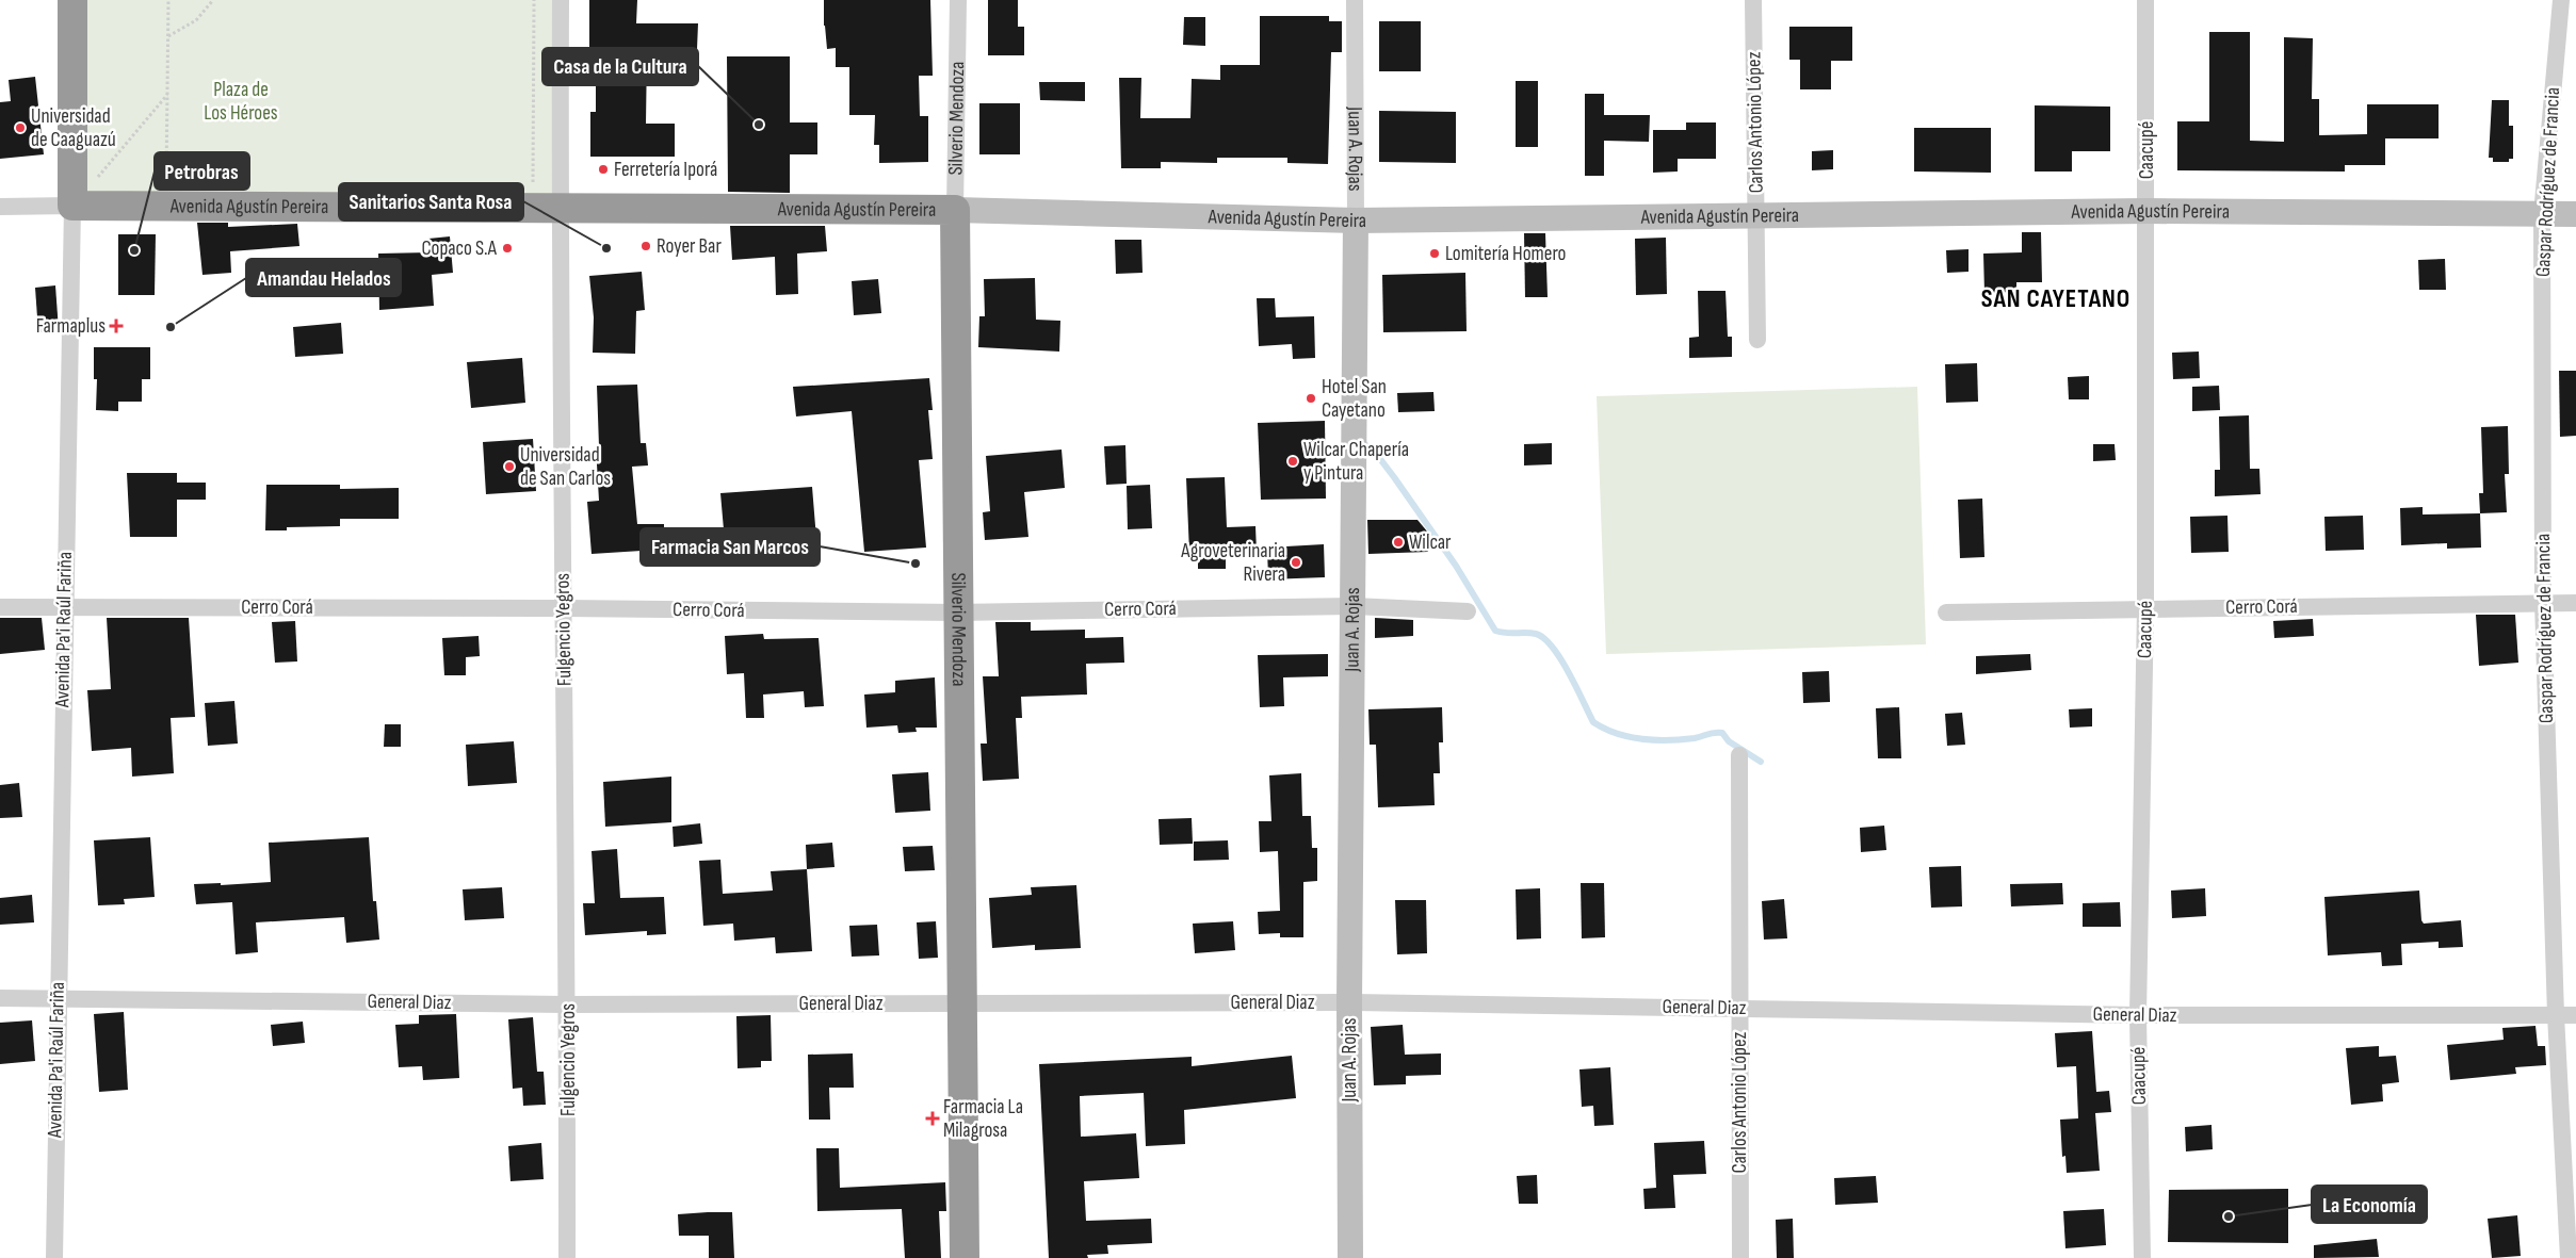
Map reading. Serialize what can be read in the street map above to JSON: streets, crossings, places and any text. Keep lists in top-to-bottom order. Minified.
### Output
{"streets":{"highway":["Silverio Mendoza","Avenida Agustín Pereira","Avenida Pa'i Raúl Fariña"],"main road":["Juan A. Rojas"],"street":["Carlos Antonio López","Caacupé","Gaspar Rodríguez de Francia","Cerro Corá","Fulgencio Yegros","General Diaz"]},"crossings":[["Silverio Mendoza","Avenida Agustín Pereira"],["Silverio Mendoza","Cerro Corá"],["Silverio Mendoza","General Diaz"],["Carlos Antonio López","Avenida Agustín Pereira"],["Carlos Antonio López","General Diaz"],["Juan A. Rojas","Avenida Agustín Pereira"],["Juan A. Rojas","Cerro Corá"],["Juan A. Rojas","General Diaz"],["Caacupé","Avenida Agustín Pereira"],["Caacupé","Cerro Corá"],["Caacupé","General Diaz"],["Gaspar Rodríguez de Francia","Avenida Agustín Pereira"],["Gaspar Rodríguez de Francia","Cerro Corá"],["Gaspar Rodríguez de Francia","General Diaz"],["Avenida Agustín Pereira","Avenida Pa'i Raúl Fariña"],["Avenida Agustín Pereira","Fulgencio Yegros"],["Cerro Corá","Avenida Pa'i Raúl Fariña"],["Cerro Corá","Fulgencio Yegros"],["Avenida Pa'i Raúl Fariña","General Diaz"],["Fulgencio Yegros","General Diaz"]],"districts":["SAN CAYETANO"],"parks":["Plaza de Los Héroes"],"places":{"other":["Casa de la Cultura","Universidad de Caaguazú","Ferretería Iporá","Royer Bar","Copaco S.A","Sanitarios Santa Rosa","Petrobras","Lomitería Homero","Amandau Helados","Hotel San Cayetano","Wilcar Chapería y Pintura","Universidad de San Carlos","Wilcar","Agroveterinaria Rivera","Farmacia San Marcos","La Economía"],"health":["Farmaplus","Farmacia La Milagrosa"]}}
